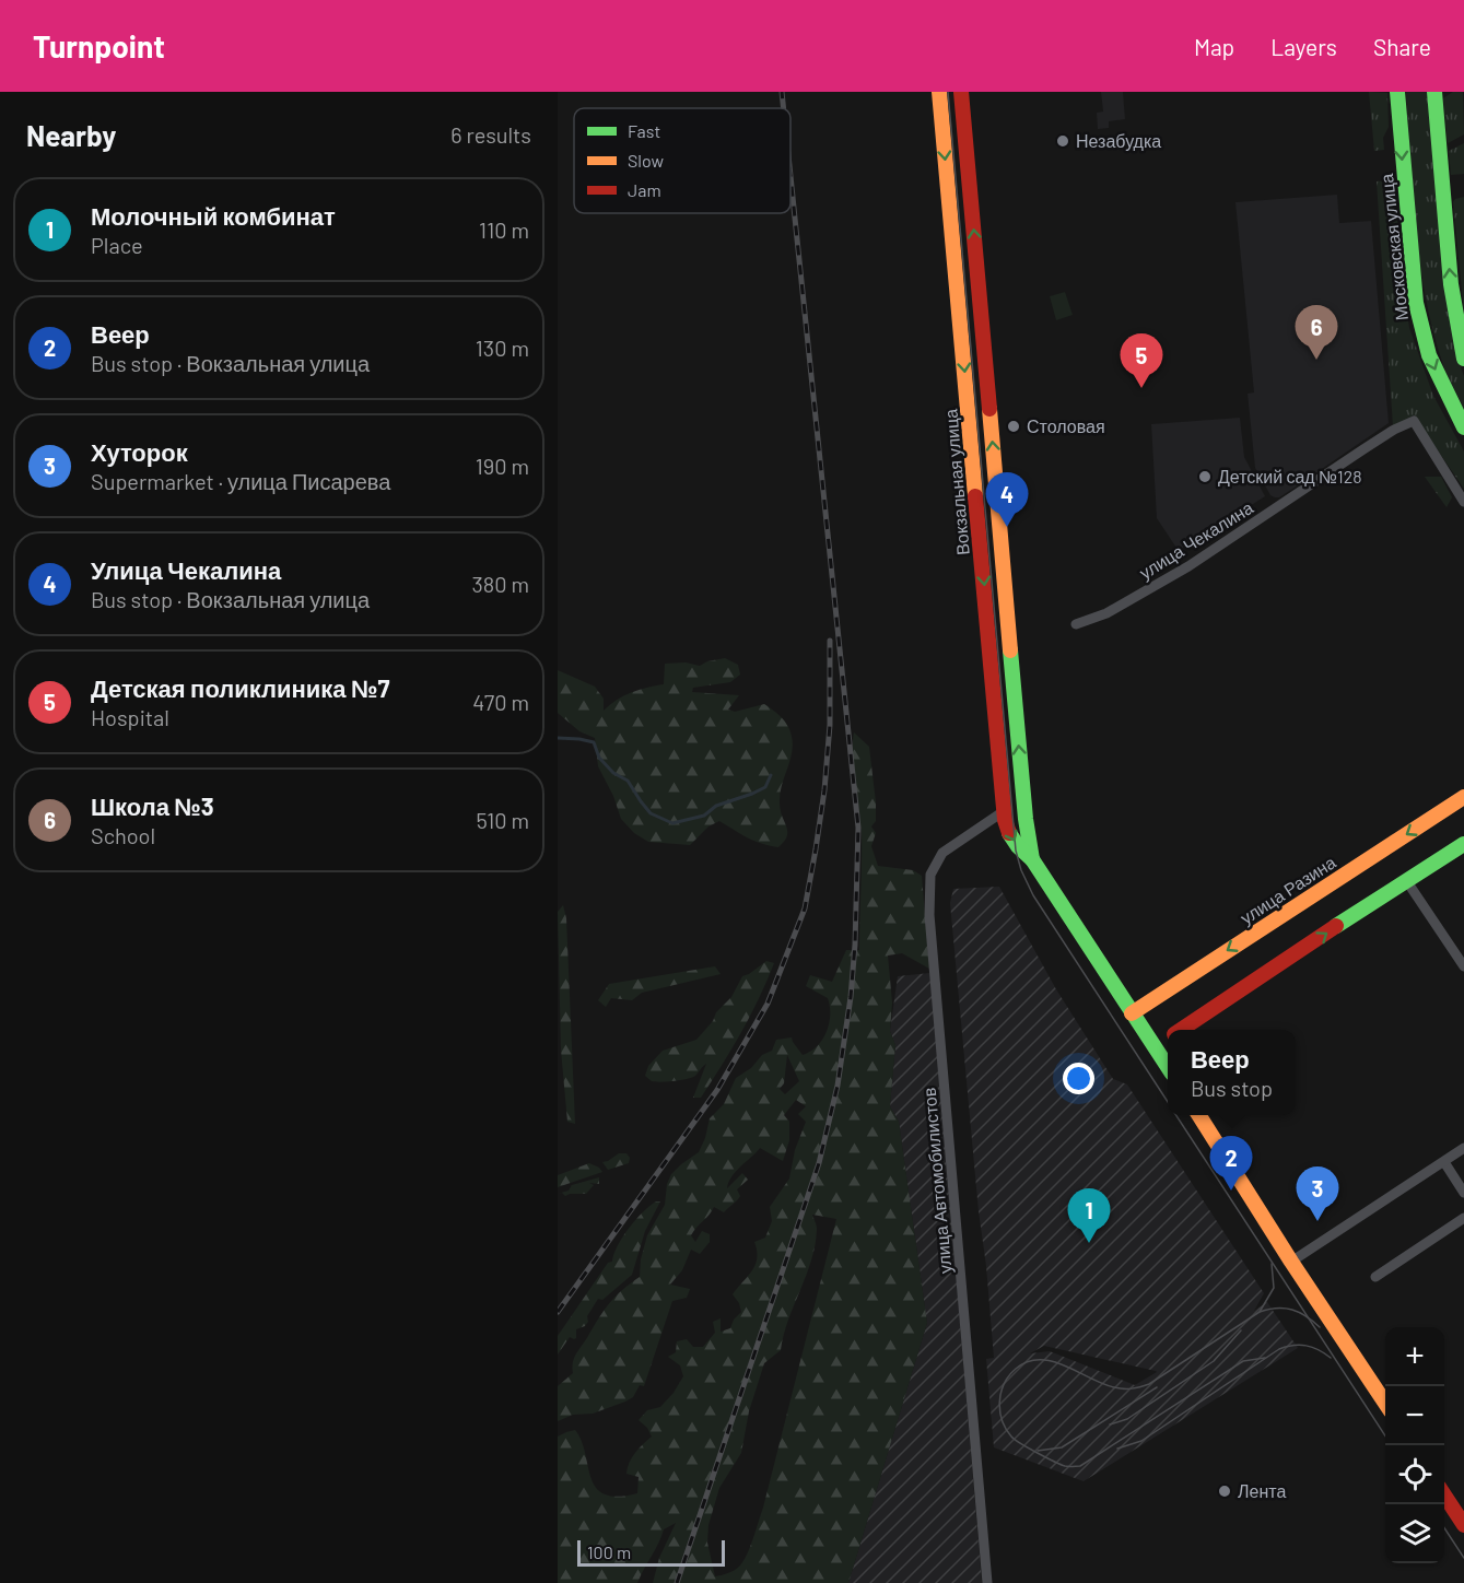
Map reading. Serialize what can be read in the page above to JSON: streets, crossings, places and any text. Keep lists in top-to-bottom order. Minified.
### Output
{"streets":{"main road":["Московская улица","Вокзальная улица","улица Разина"],"street":["улица Чекалина","улица Автомобилистов"]},"crossings":[["Вокзальная улица","улица Разина"],["Вокзальная улица","улица Автомобилистов"]],"places":["Незабудка","Столовая","Детский сад №128","Лента"],"legend":["Fast","Slow","Jam"],"scale_bar":"100 m","page":{"header":"Turnpoint","nav":["Map","Layers","Share"],"heading":["Nearby","6 results"],"list":[{"mark":"1","name":"Молочный комбинат","note":"Place","value":"110 m"},{"mark":"2","name":"Веер","note":"Bus stop · Вокзальная улица","value":"130 m"},{"mark":"3","name":"Хуторок","note":"Supermarket · улица Писарева","value":"190 m"},{"mark":"4","name":"Улица Чекалина","note":"Bus stop · Вокзальная улица","value":"380 m"},{"mark":"5","name":"Детская поликлиника №7","note":"Hospital","value":"470 m"},{"mark":"6","name":"Школа №3","note":"School","value":"510 m"}],"pins":["6","5","4","2","3","1"],"popup":["Веер","Bus stop"],"map_buttons":["+","−"],"scale":"100 m"}}
